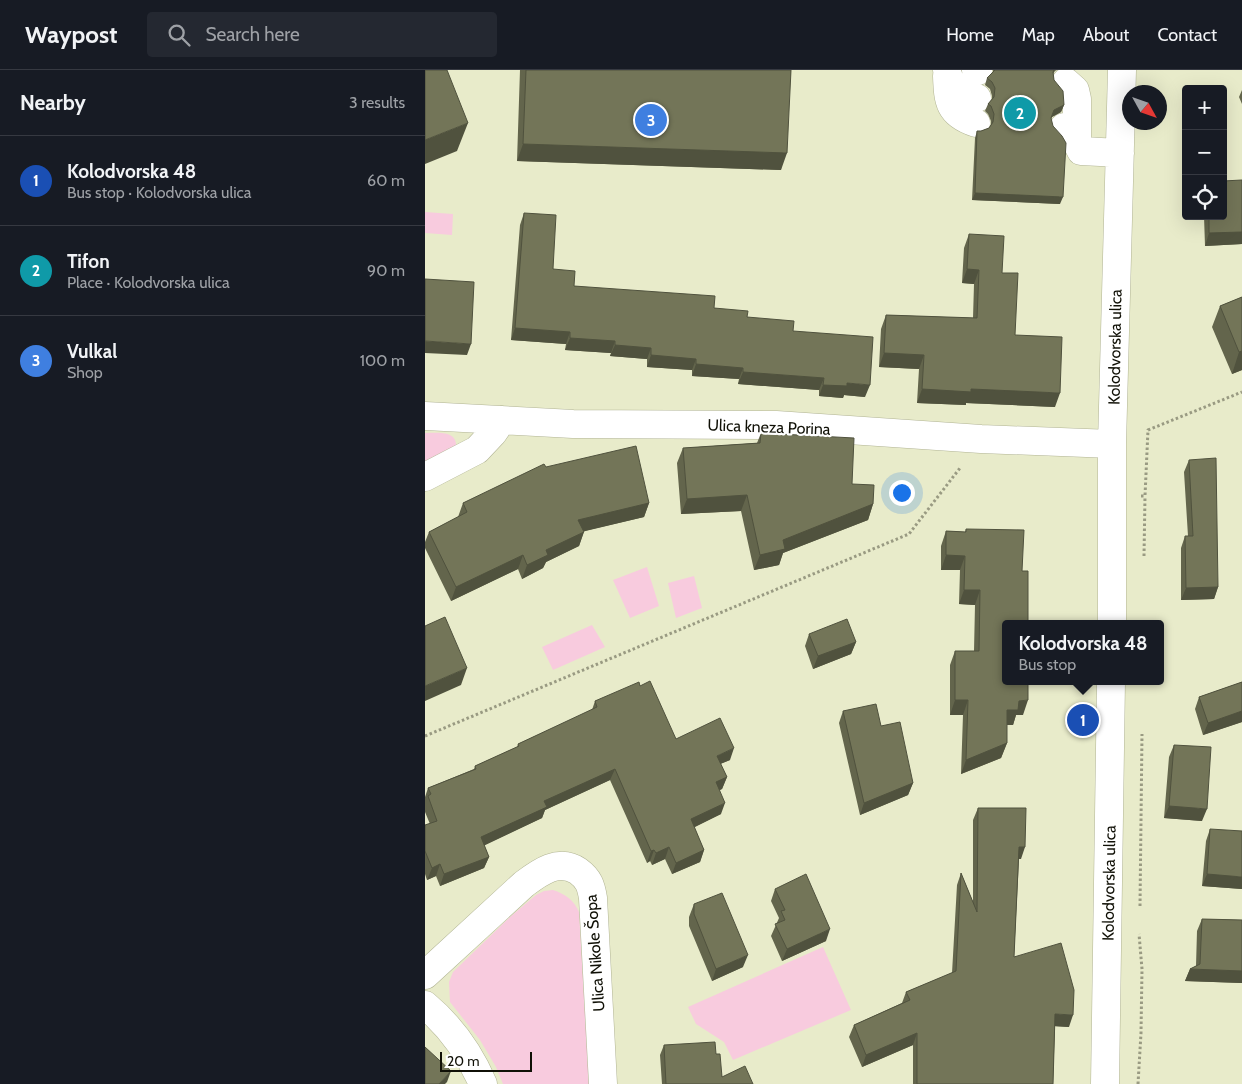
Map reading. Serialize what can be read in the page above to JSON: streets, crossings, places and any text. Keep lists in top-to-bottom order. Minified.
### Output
{"streets":{"street":["Kolodvorska ulica","Ulica kneza Porina","Ulica Nikole Šopa"]},"crossings":[["Kolodvorska ulica","Ulica kneza Porina"]],"scale_bar":"20 m","north":"bottom right","page":{"header":"Waypost","search":"Search here","nav":["Home","Map","About","Contact"],"heading":["Nearby","3 results"],"map_buttons":["+","−"],"pins":["2","3","1"],"list":[{"mark":"1","name":"Kolodvorska 48","note":"Bus stop · Kolodvorska ulica","value":"60 m"},{"mark":"2","name":"Tifon","note":"Place · Kolodvorska ulica","value":"90 m"},{"mark":"3","name":"Vulkal","note":"Shop","value":"100 m"}],"popup":["Kolodvorska 48","Bus stop"],"scale":"20 m"}}
